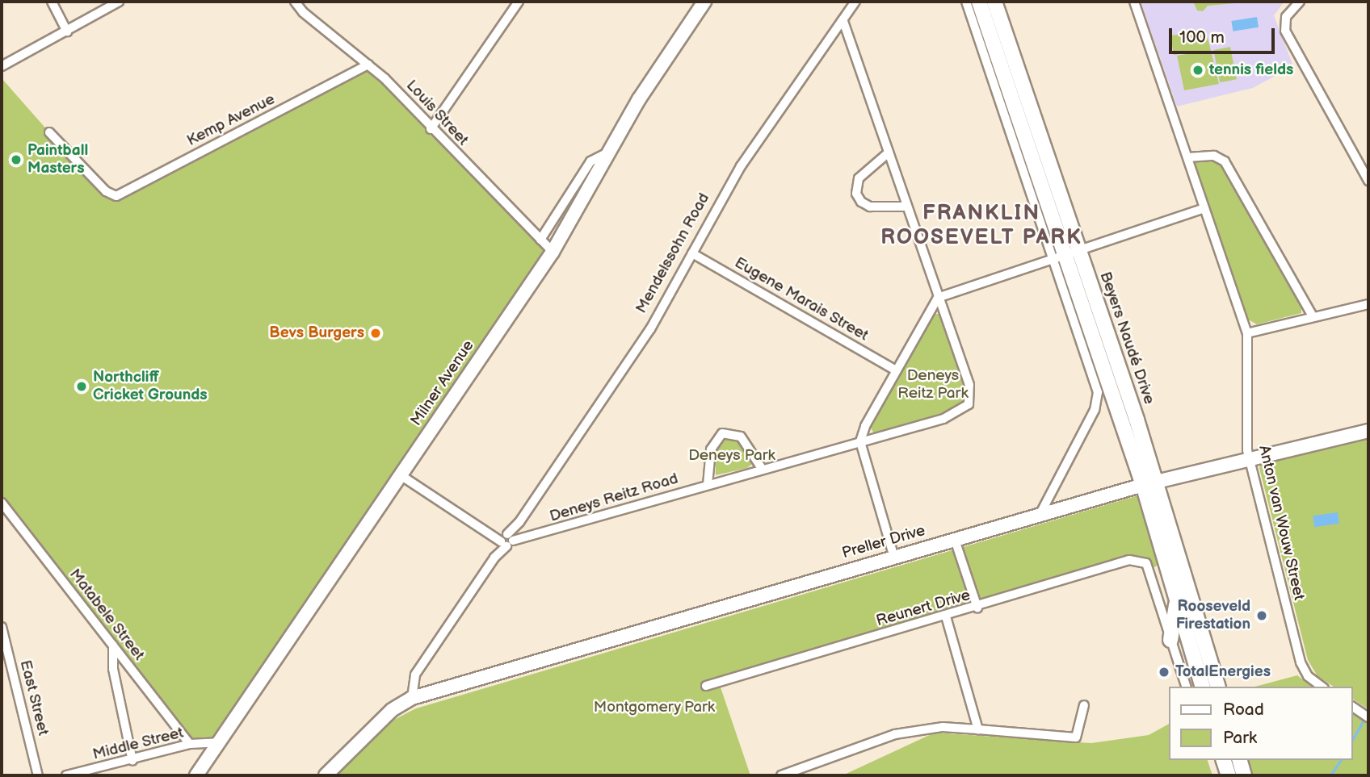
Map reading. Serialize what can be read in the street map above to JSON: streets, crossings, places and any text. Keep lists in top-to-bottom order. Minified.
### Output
{"streets":{"main road":["Beyers Naudé Drive","Milner Avenue","Preller Drive"],"street":["Louis Street","Kemp Avenue","Mendelssohn Road","Eugene Marais Street","Deneys Reitz Road","Anton van Wouw Street","Reunert Drive","Matabele Street","East Street","Middle Street"]},"crossings":[["Louis Street","Kemp Avenue"],["Louis Street","Milner Avenue"],["Mendelssohn Road","Eugene Marais Street"],["Mendelssohn Road","Deneys Reitz Road"],["Mendelssohn Road","Preller Drive"],["Beyers Naudé Drive","Preller Drive"],["Milner Avenue","Middle Street"],["Anton van Wouw Street","Preller Drive"],["Matabele Street","Middle Street"]],"districts":["FRANKLIN ROOSEVELT PARK"],"parks":["Deneys Reitz Park","Deneys Park","Montgomery Park"],"places":["tennis fields","Paintball Masters","Bevs Burgers","Northcliff Cricket Grounds","Rooseveld Firestation","TotalEnergies"],"legend":["Road","Park"],"scale_bar":"100 m"}
